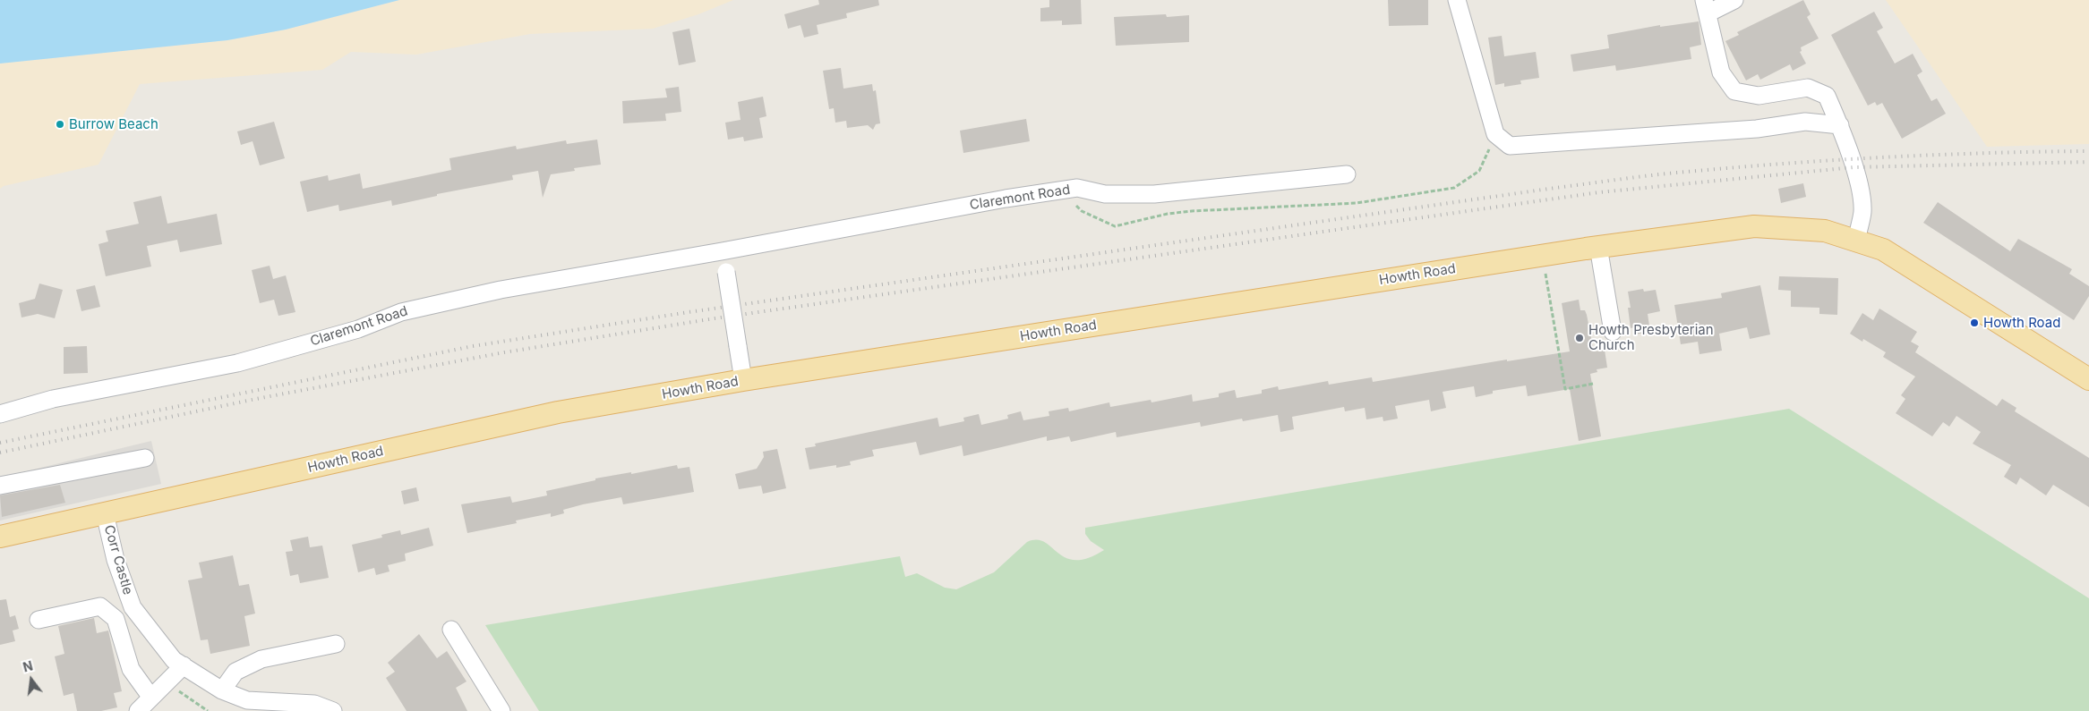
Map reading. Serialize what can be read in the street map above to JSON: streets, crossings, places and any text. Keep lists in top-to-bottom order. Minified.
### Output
{"streets":{"main road":["Howth Road"],"street":["Claremont Road","Corr Castle"]},"crossings":[["Howth Road","Corr Castle"]],"places":["Burrow Beach","Howth Road","Howth Presbyterian Church"],"north":"top"}
